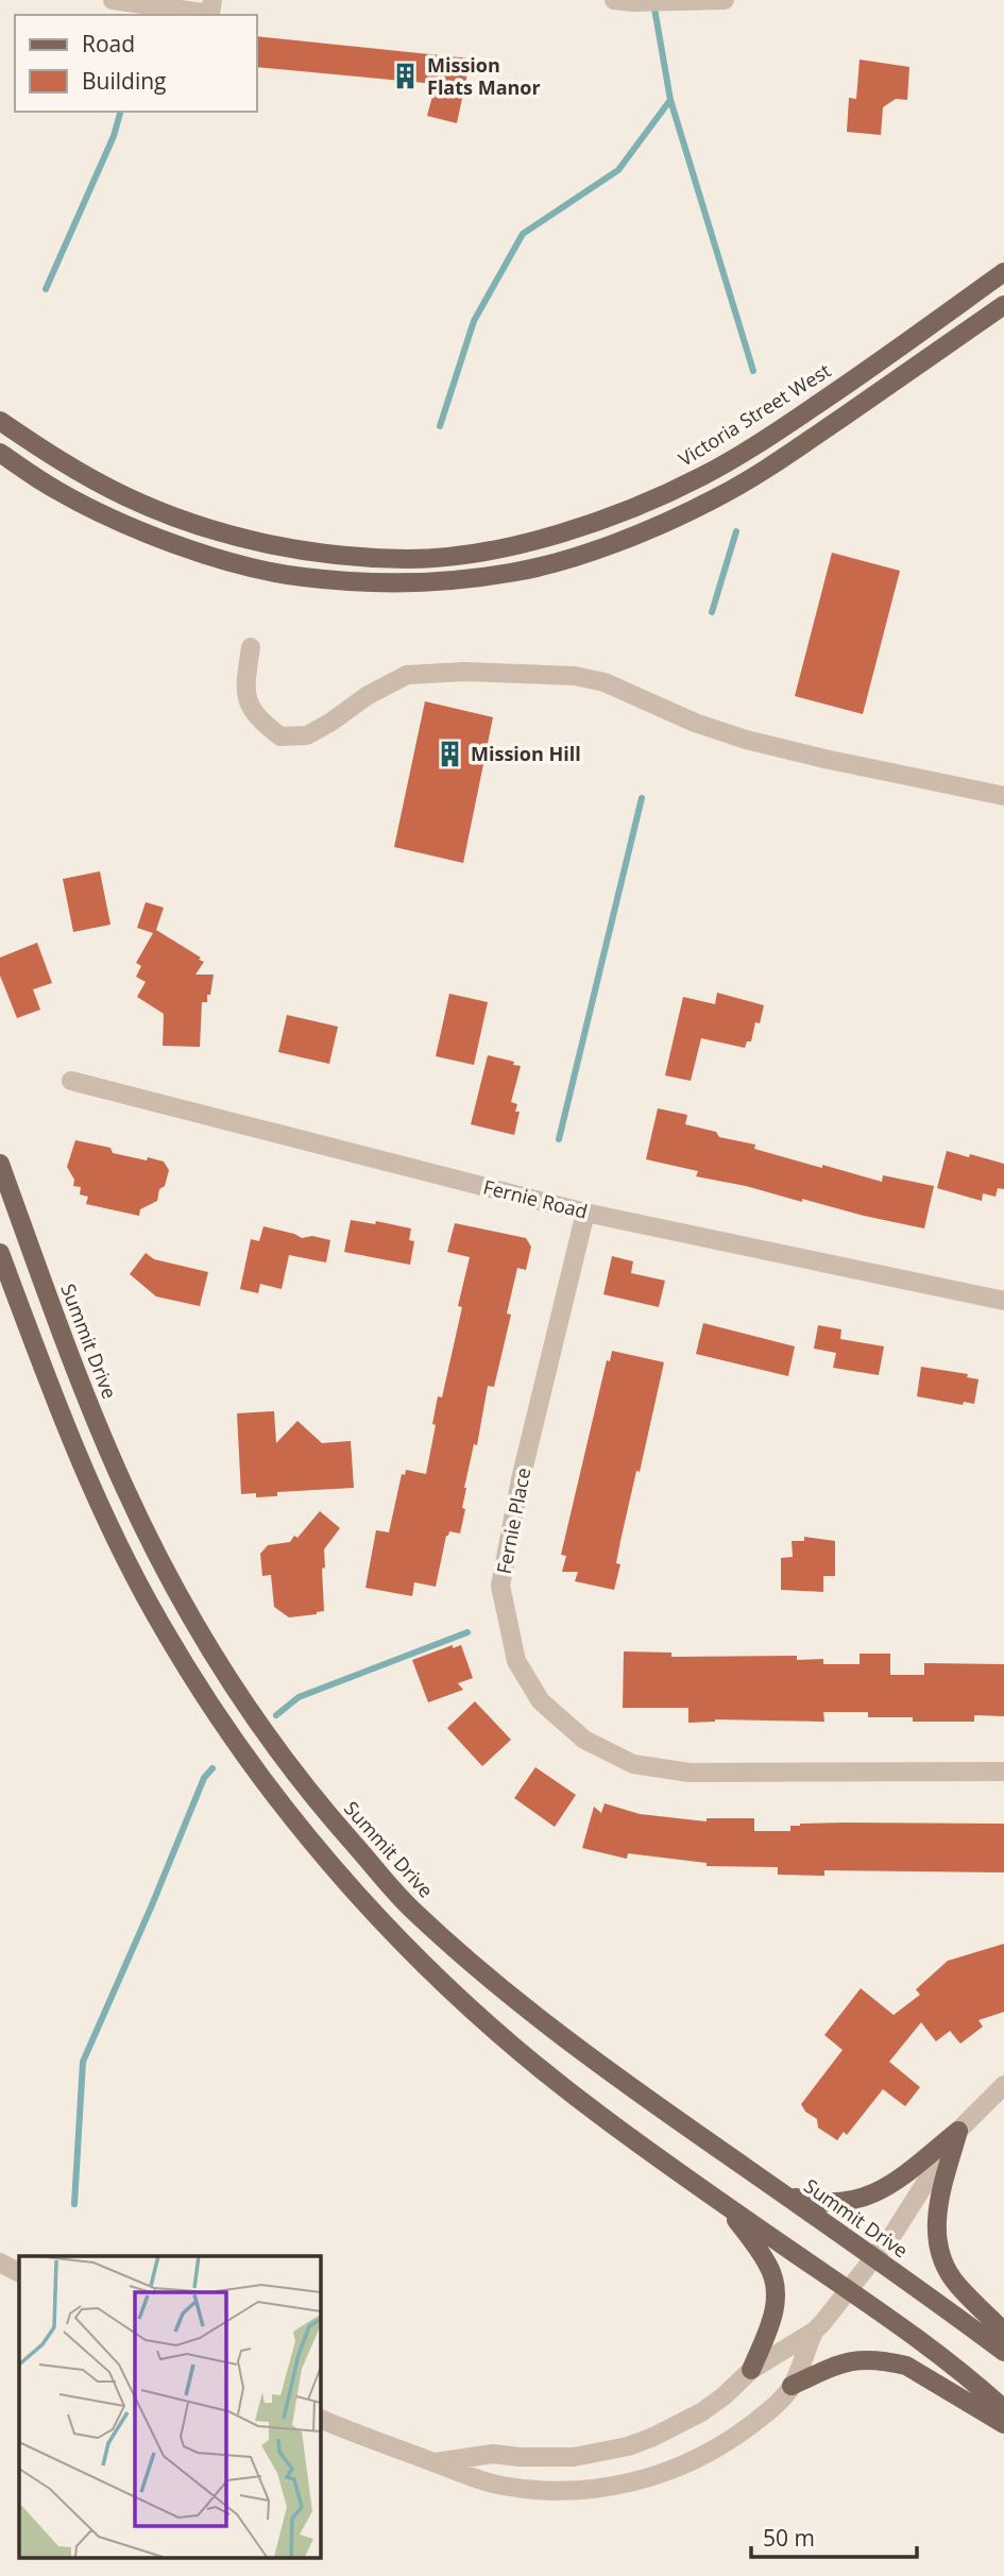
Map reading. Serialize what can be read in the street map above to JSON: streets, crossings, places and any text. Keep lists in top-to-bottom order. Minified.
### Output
{"streets":{"main road":["Victoria Street West","Summit Drive"],"street":["Fernie Road","Fernie Place"]},"crossings":[["Fernie Road","Fernie Place"]],"places":{"building":["Mission Flats Manor","Mission Hill"]},"legend":["Road","Building"],"scale_bar":"50 m"}
